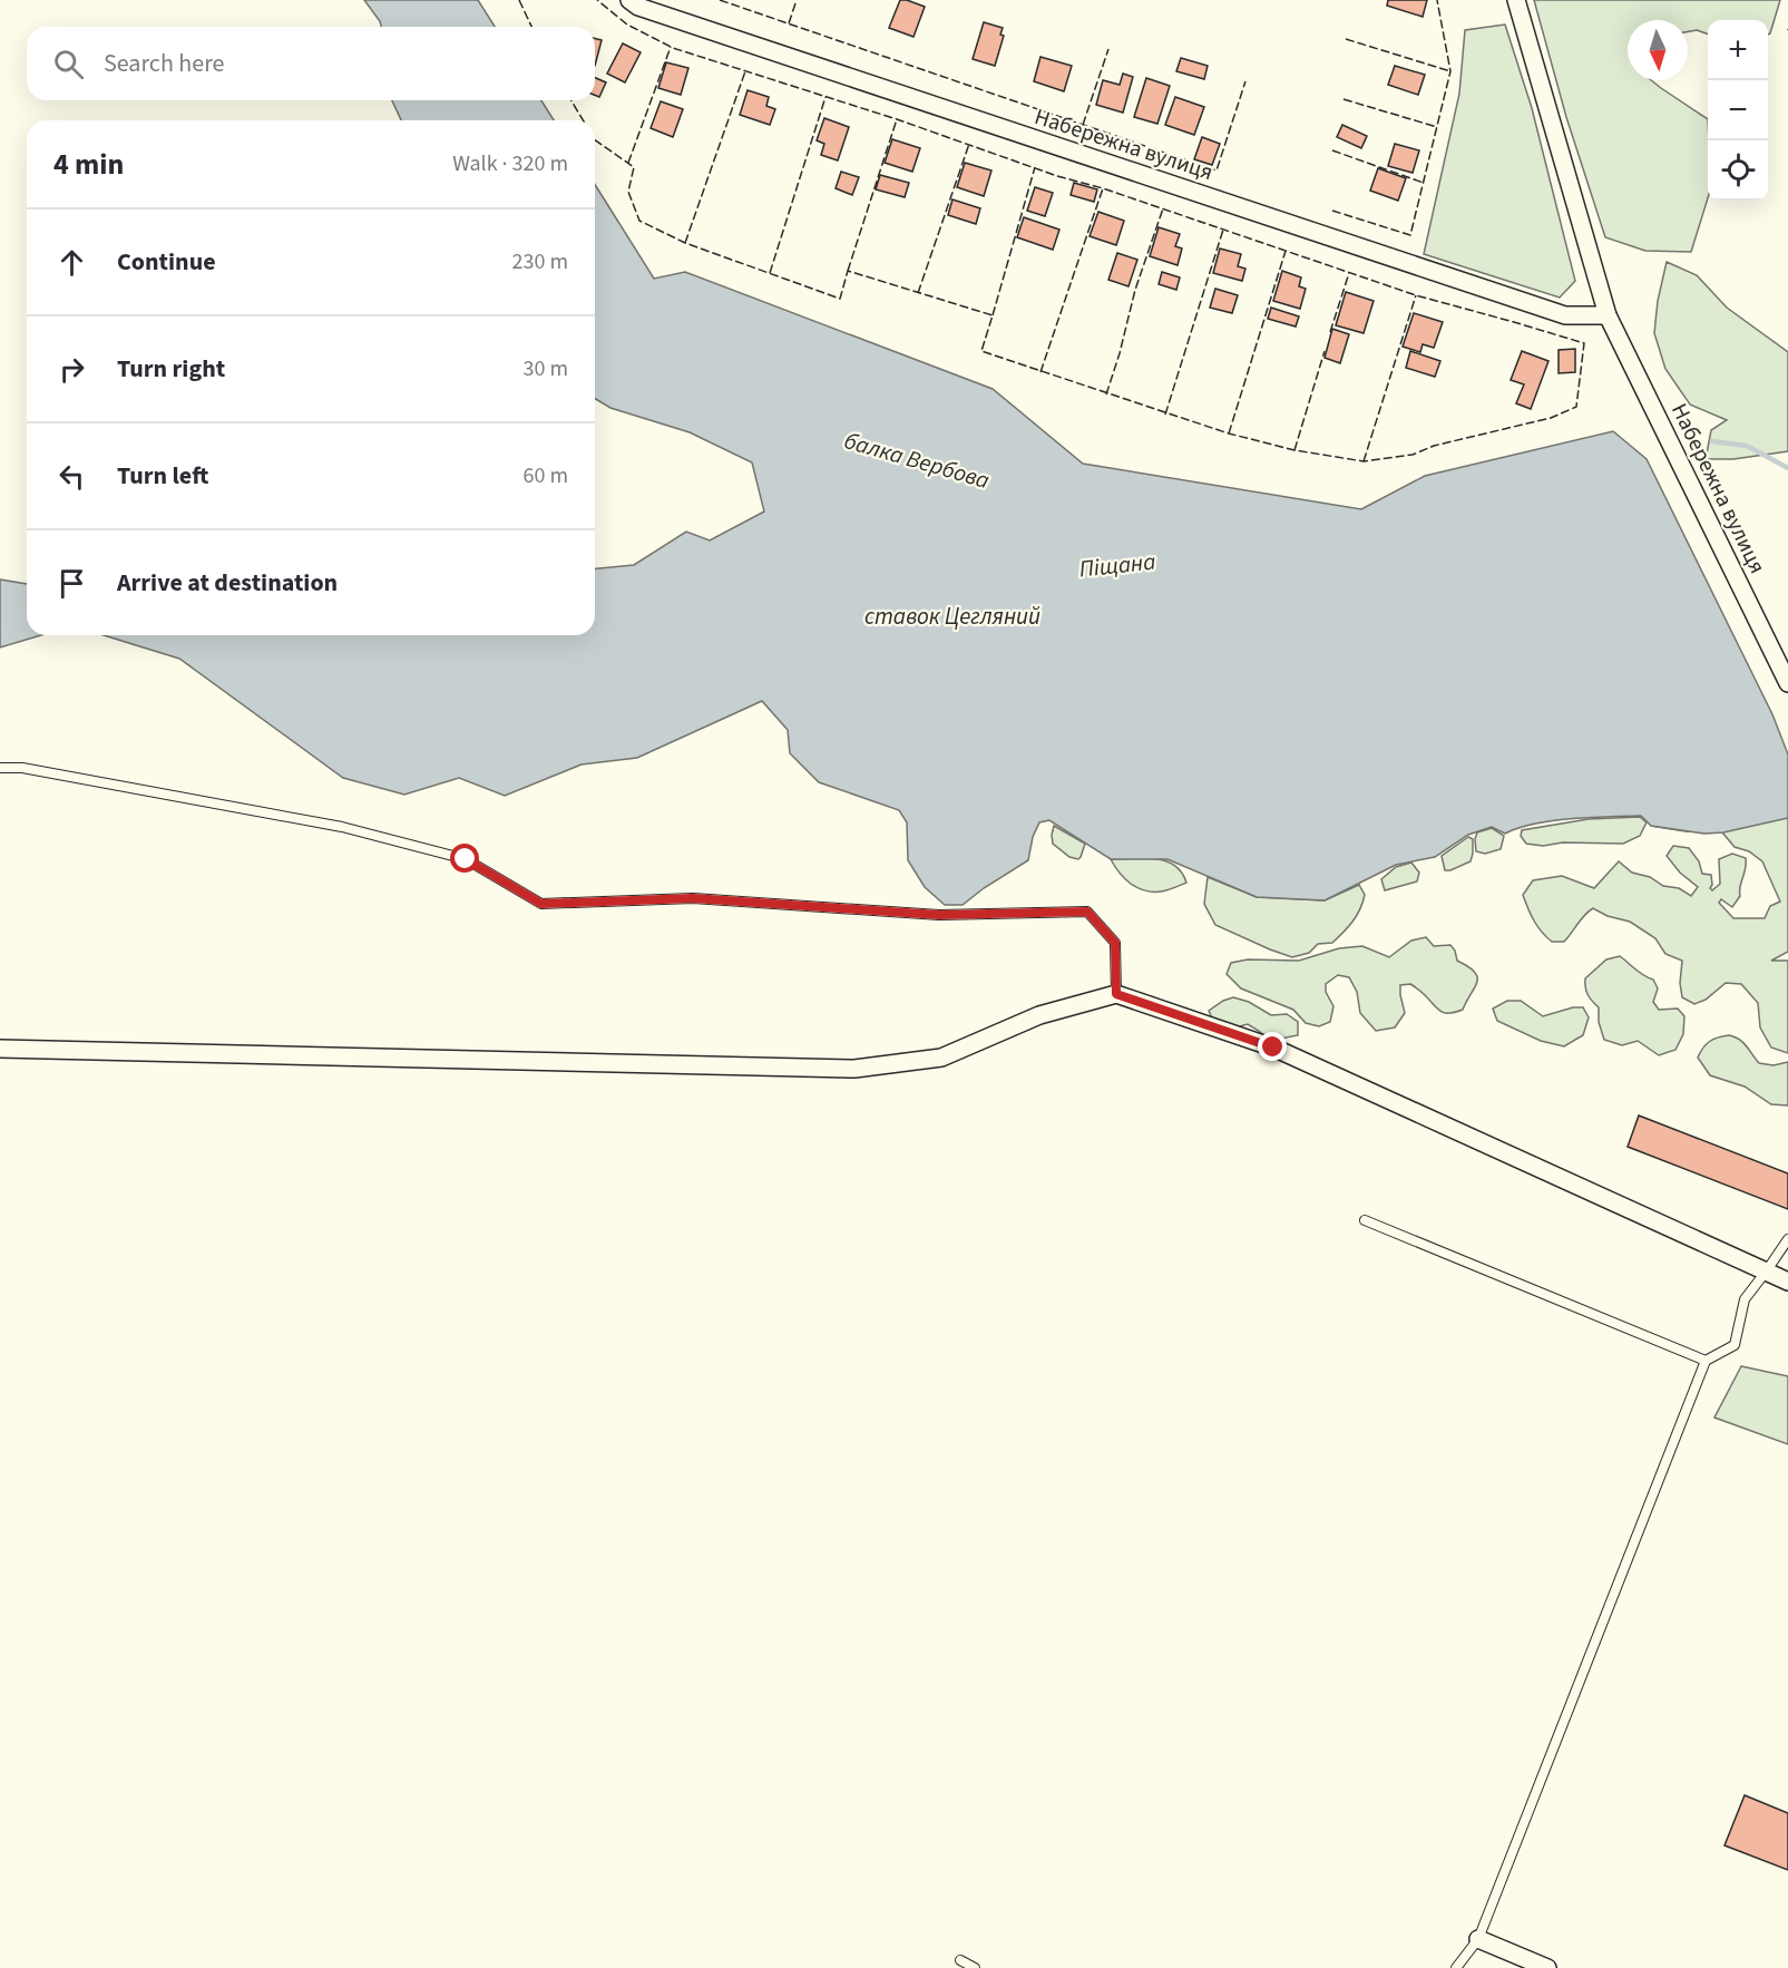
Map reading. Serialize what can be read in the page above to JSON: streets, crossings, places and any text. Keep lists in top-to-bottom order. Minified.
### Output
{"streets":{"street":["Набережна вулиця"]},"water":["балка Вербова","Піщана","ставок Цегляний"],"north":"bottom","page":{"map_buttons":["+","−"],"search":"Search here","heading":["4 min","Walk · 320 m"],"list":[["Continue","230 m"],["Turn right","30 m"],["Turn left","60 m"],"Arrive at destination"]}}
